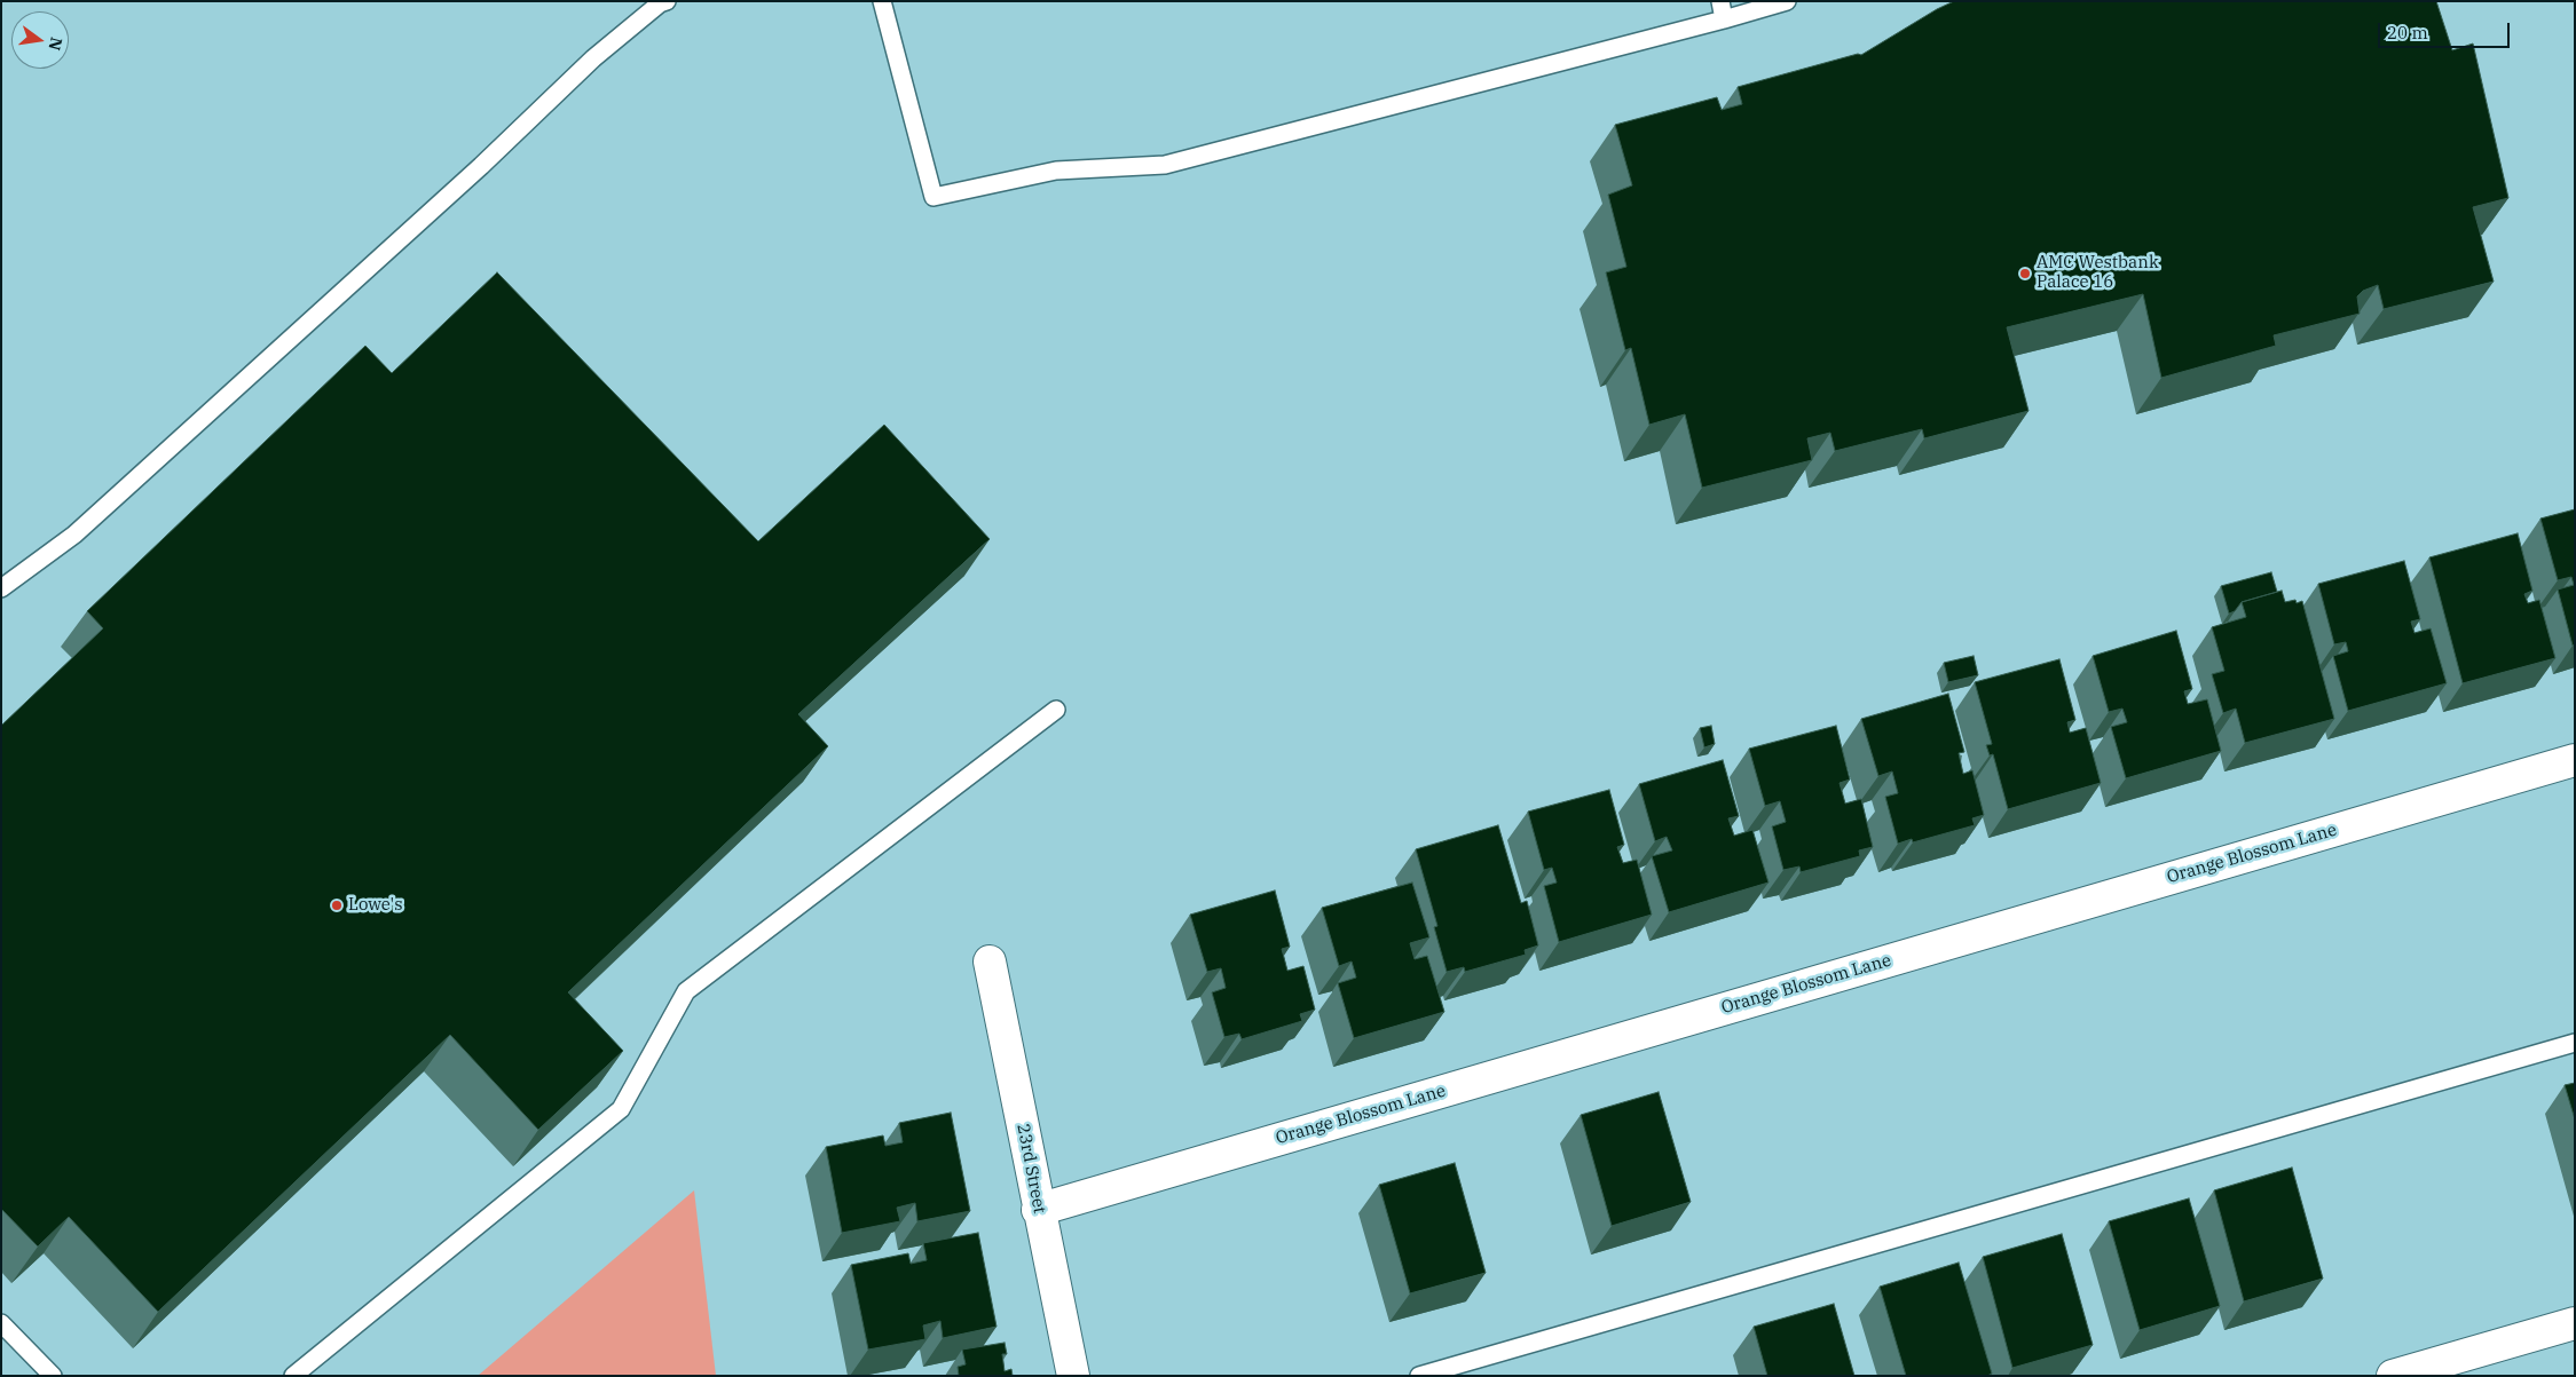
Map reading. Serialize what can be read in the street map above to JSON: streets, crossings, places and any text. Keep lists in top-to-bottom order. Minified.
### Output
{"streets":{"street":["Orange Blossom Lane","23rd Street"]},"crossings":[["Orange Blossom Lane","23rd Street"]],"places":["AMC Westbank Palace 16","Lowe's"],"scale_bar":"20 m","north":"right"}
